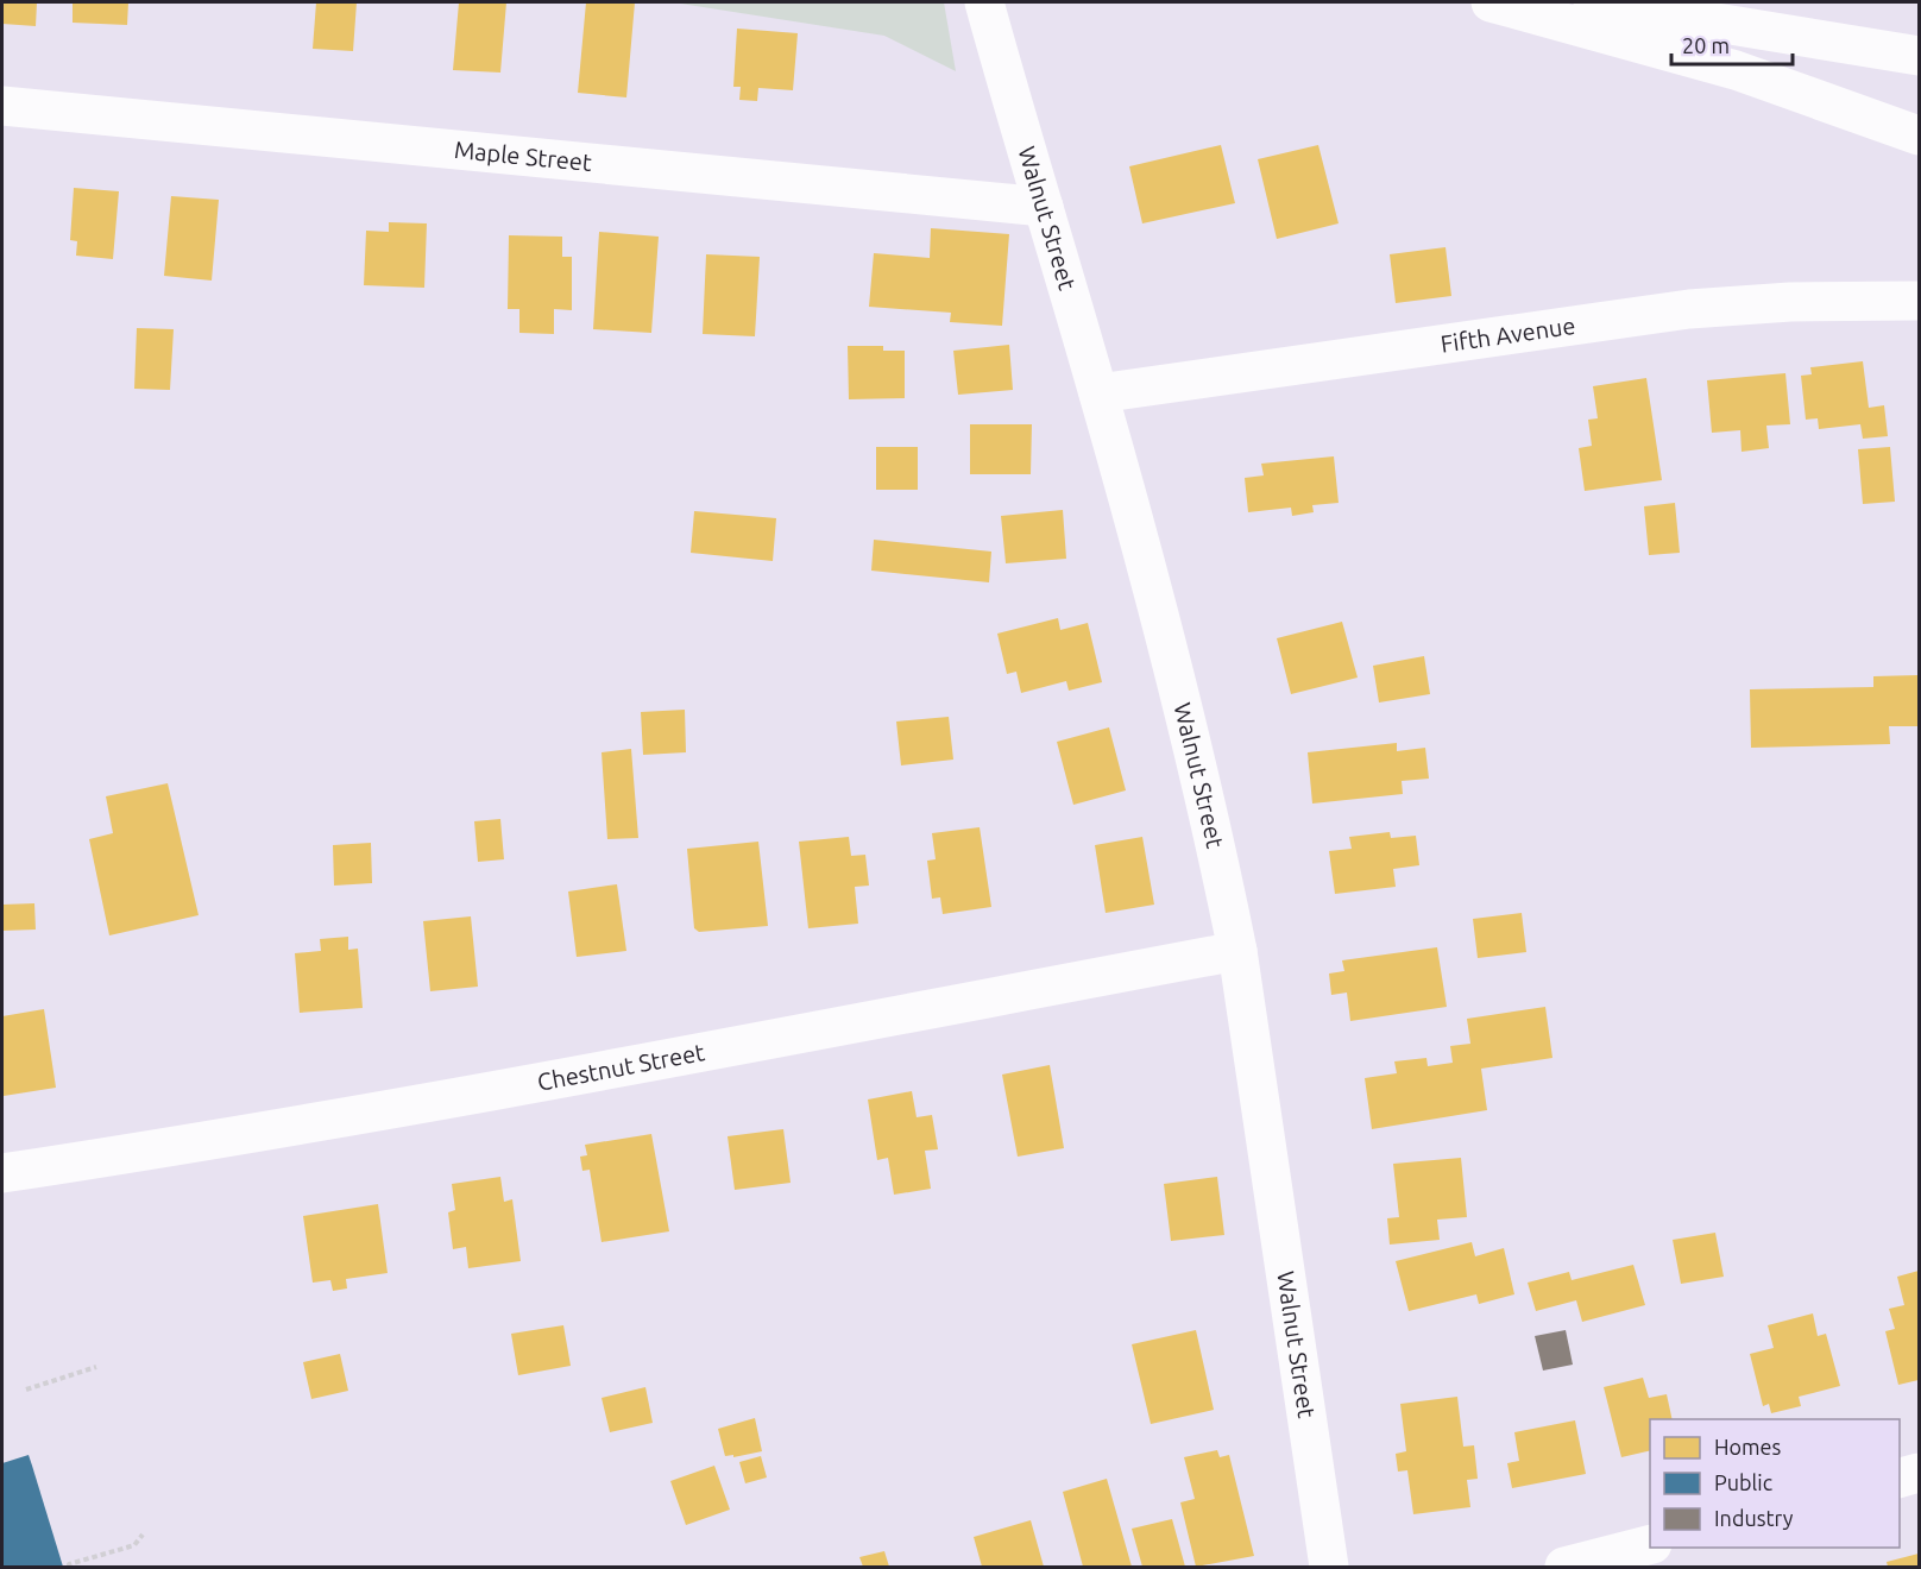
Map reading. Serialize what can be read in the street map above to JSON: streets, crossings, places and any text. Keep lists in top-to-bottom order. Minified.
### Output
{"streets":{"main road":["Maple Street","Walnut Street","Fifth Avenue","Chestnut Street"]},"crossings":[["Maple Street","Walnut Street"],["Walnut Street","Fifth Avenue"],["Walnut Street","Chestnut Street"]],"legend":["Homes","Public","Industry"],"scale_bar":"20 m"}
